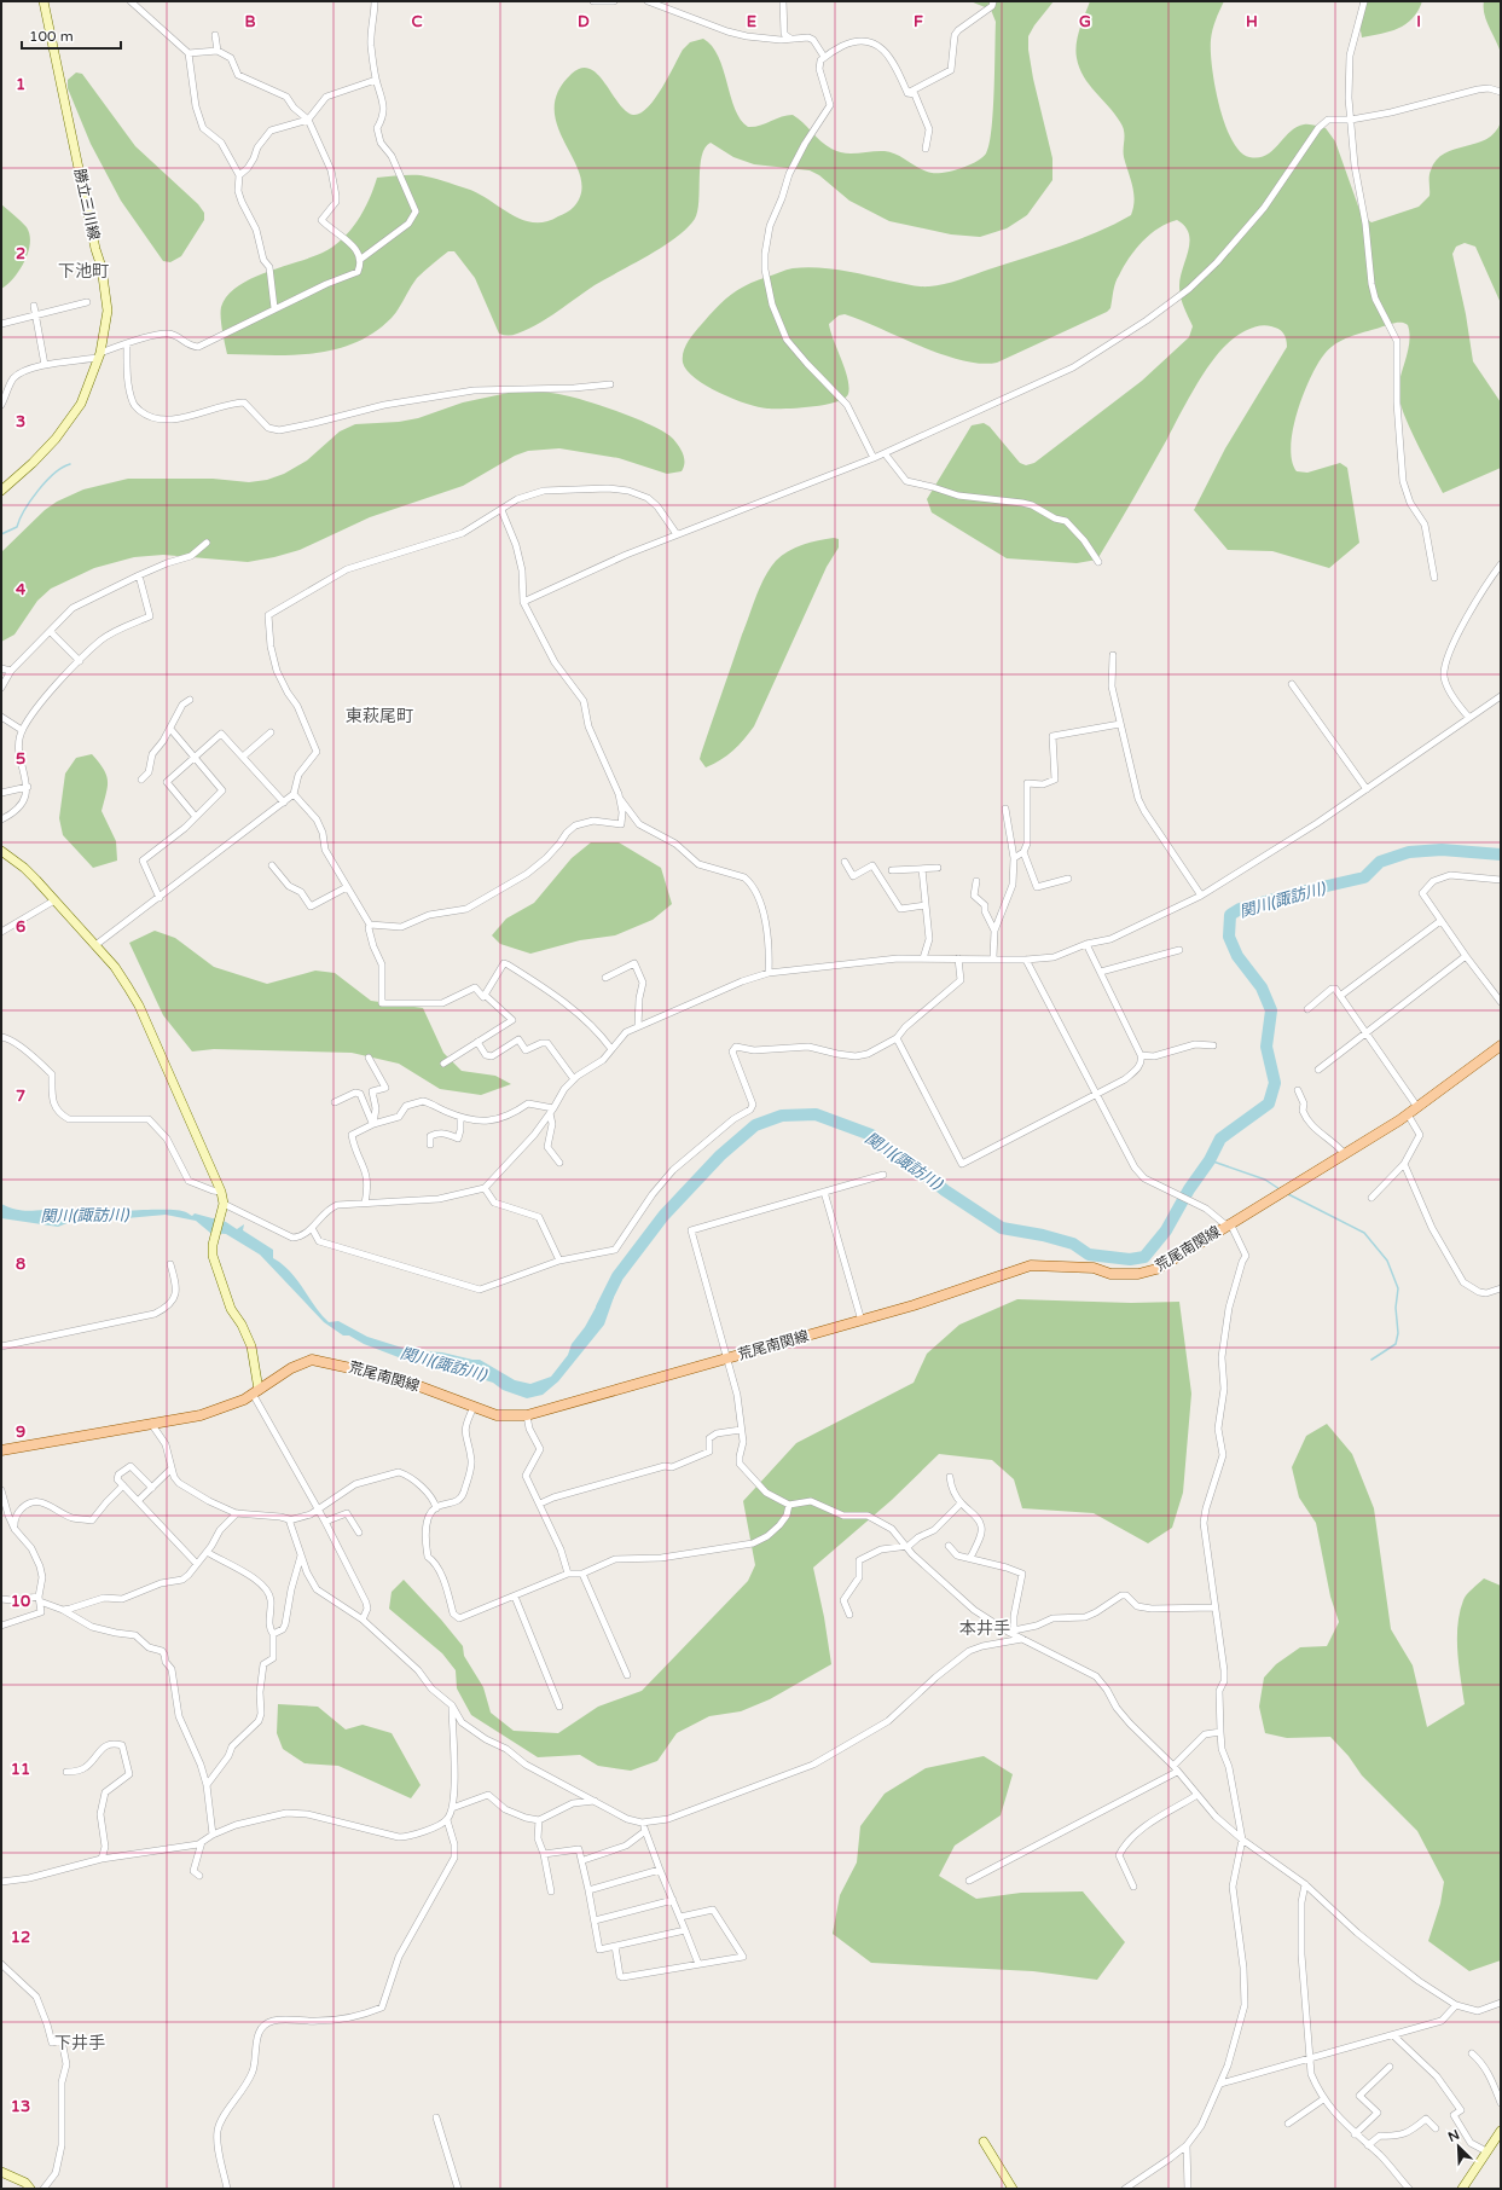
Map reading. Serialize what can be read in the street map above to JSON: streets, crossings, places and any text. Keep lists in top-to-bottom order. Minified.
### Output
{"streets":{"main road":["荒尾南関線"],"street":["勝立三川線"]},"districts":["下池町","東萩尾町","本井手","下井手"],"water":["関川(諏訪川)"],"scale_bar":"100 m","north":"top left","grid":{"columns":["B","C","D","E","F","G","H","I"],"rows":["1","2","3","4","5","6","7","8","9","10","11","12","13"]}}
